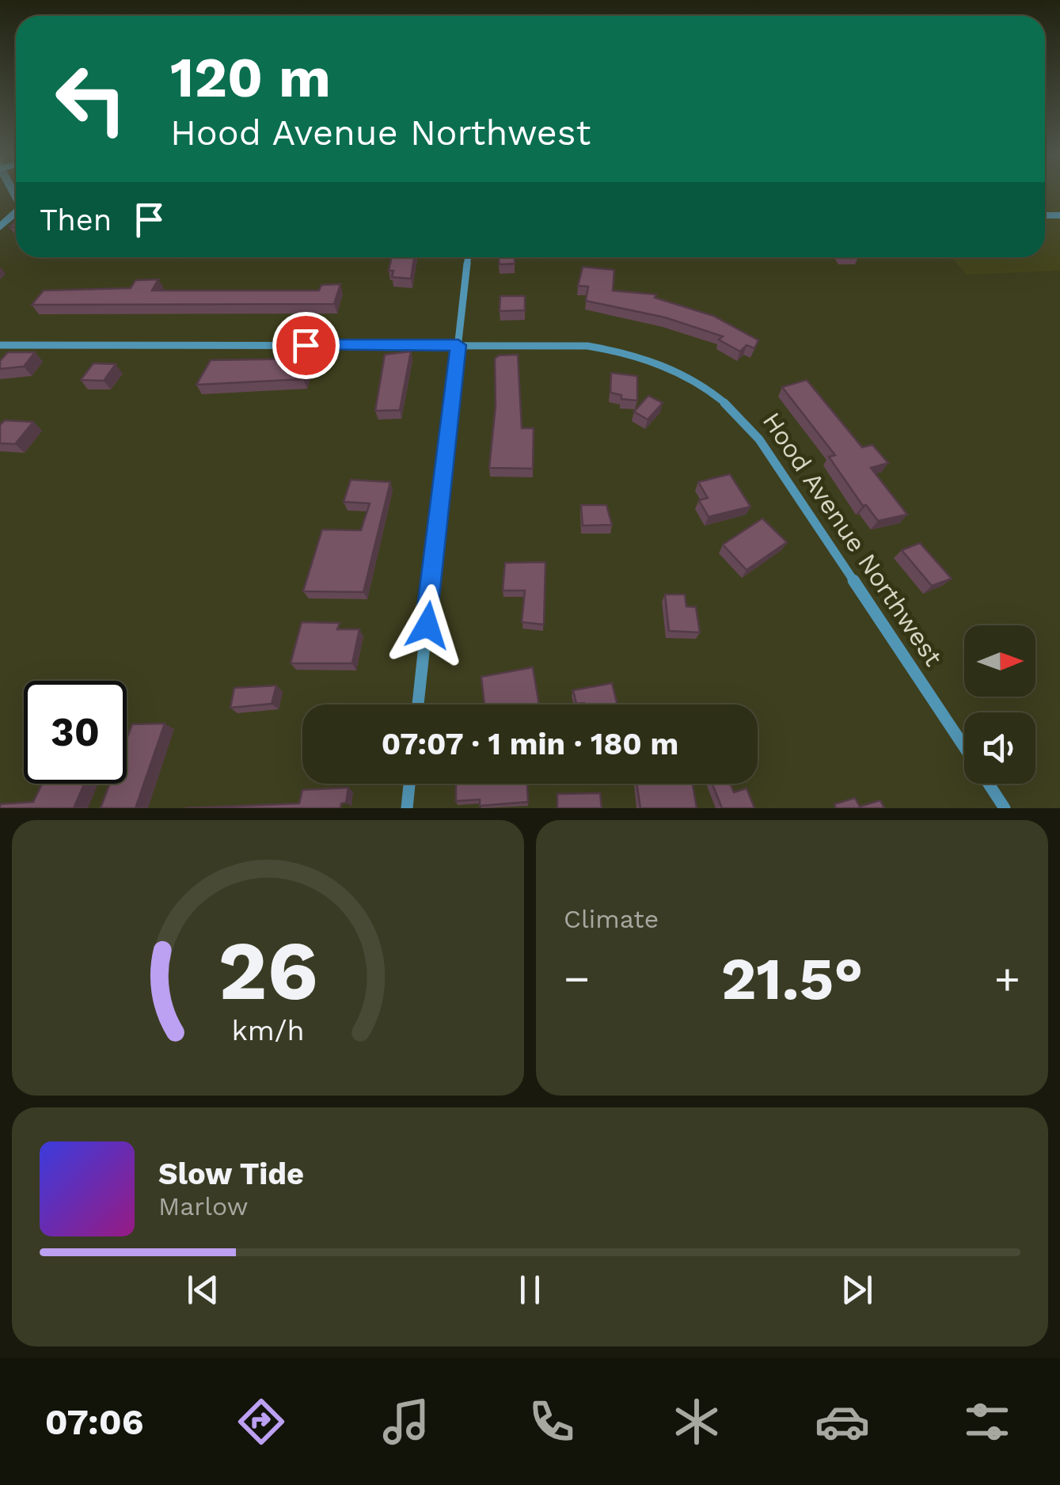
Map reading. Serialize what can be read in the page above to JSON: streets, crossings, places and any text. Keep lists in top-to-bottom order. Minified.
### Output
{"streets":{"street":["Hood Avenue Northwest"]},"north":"right","page":{"turn":["120 m","Hood Avenue Northwest"],"then":"Then","limit":"30","trip":"07:07 · 1 min · 180 m","tile":"Climate","heat":["−","21.5°","+"],"song":["Slow Tide","Marlow"],"tabs":"07:06","gauge":["26","km/h"]}}
